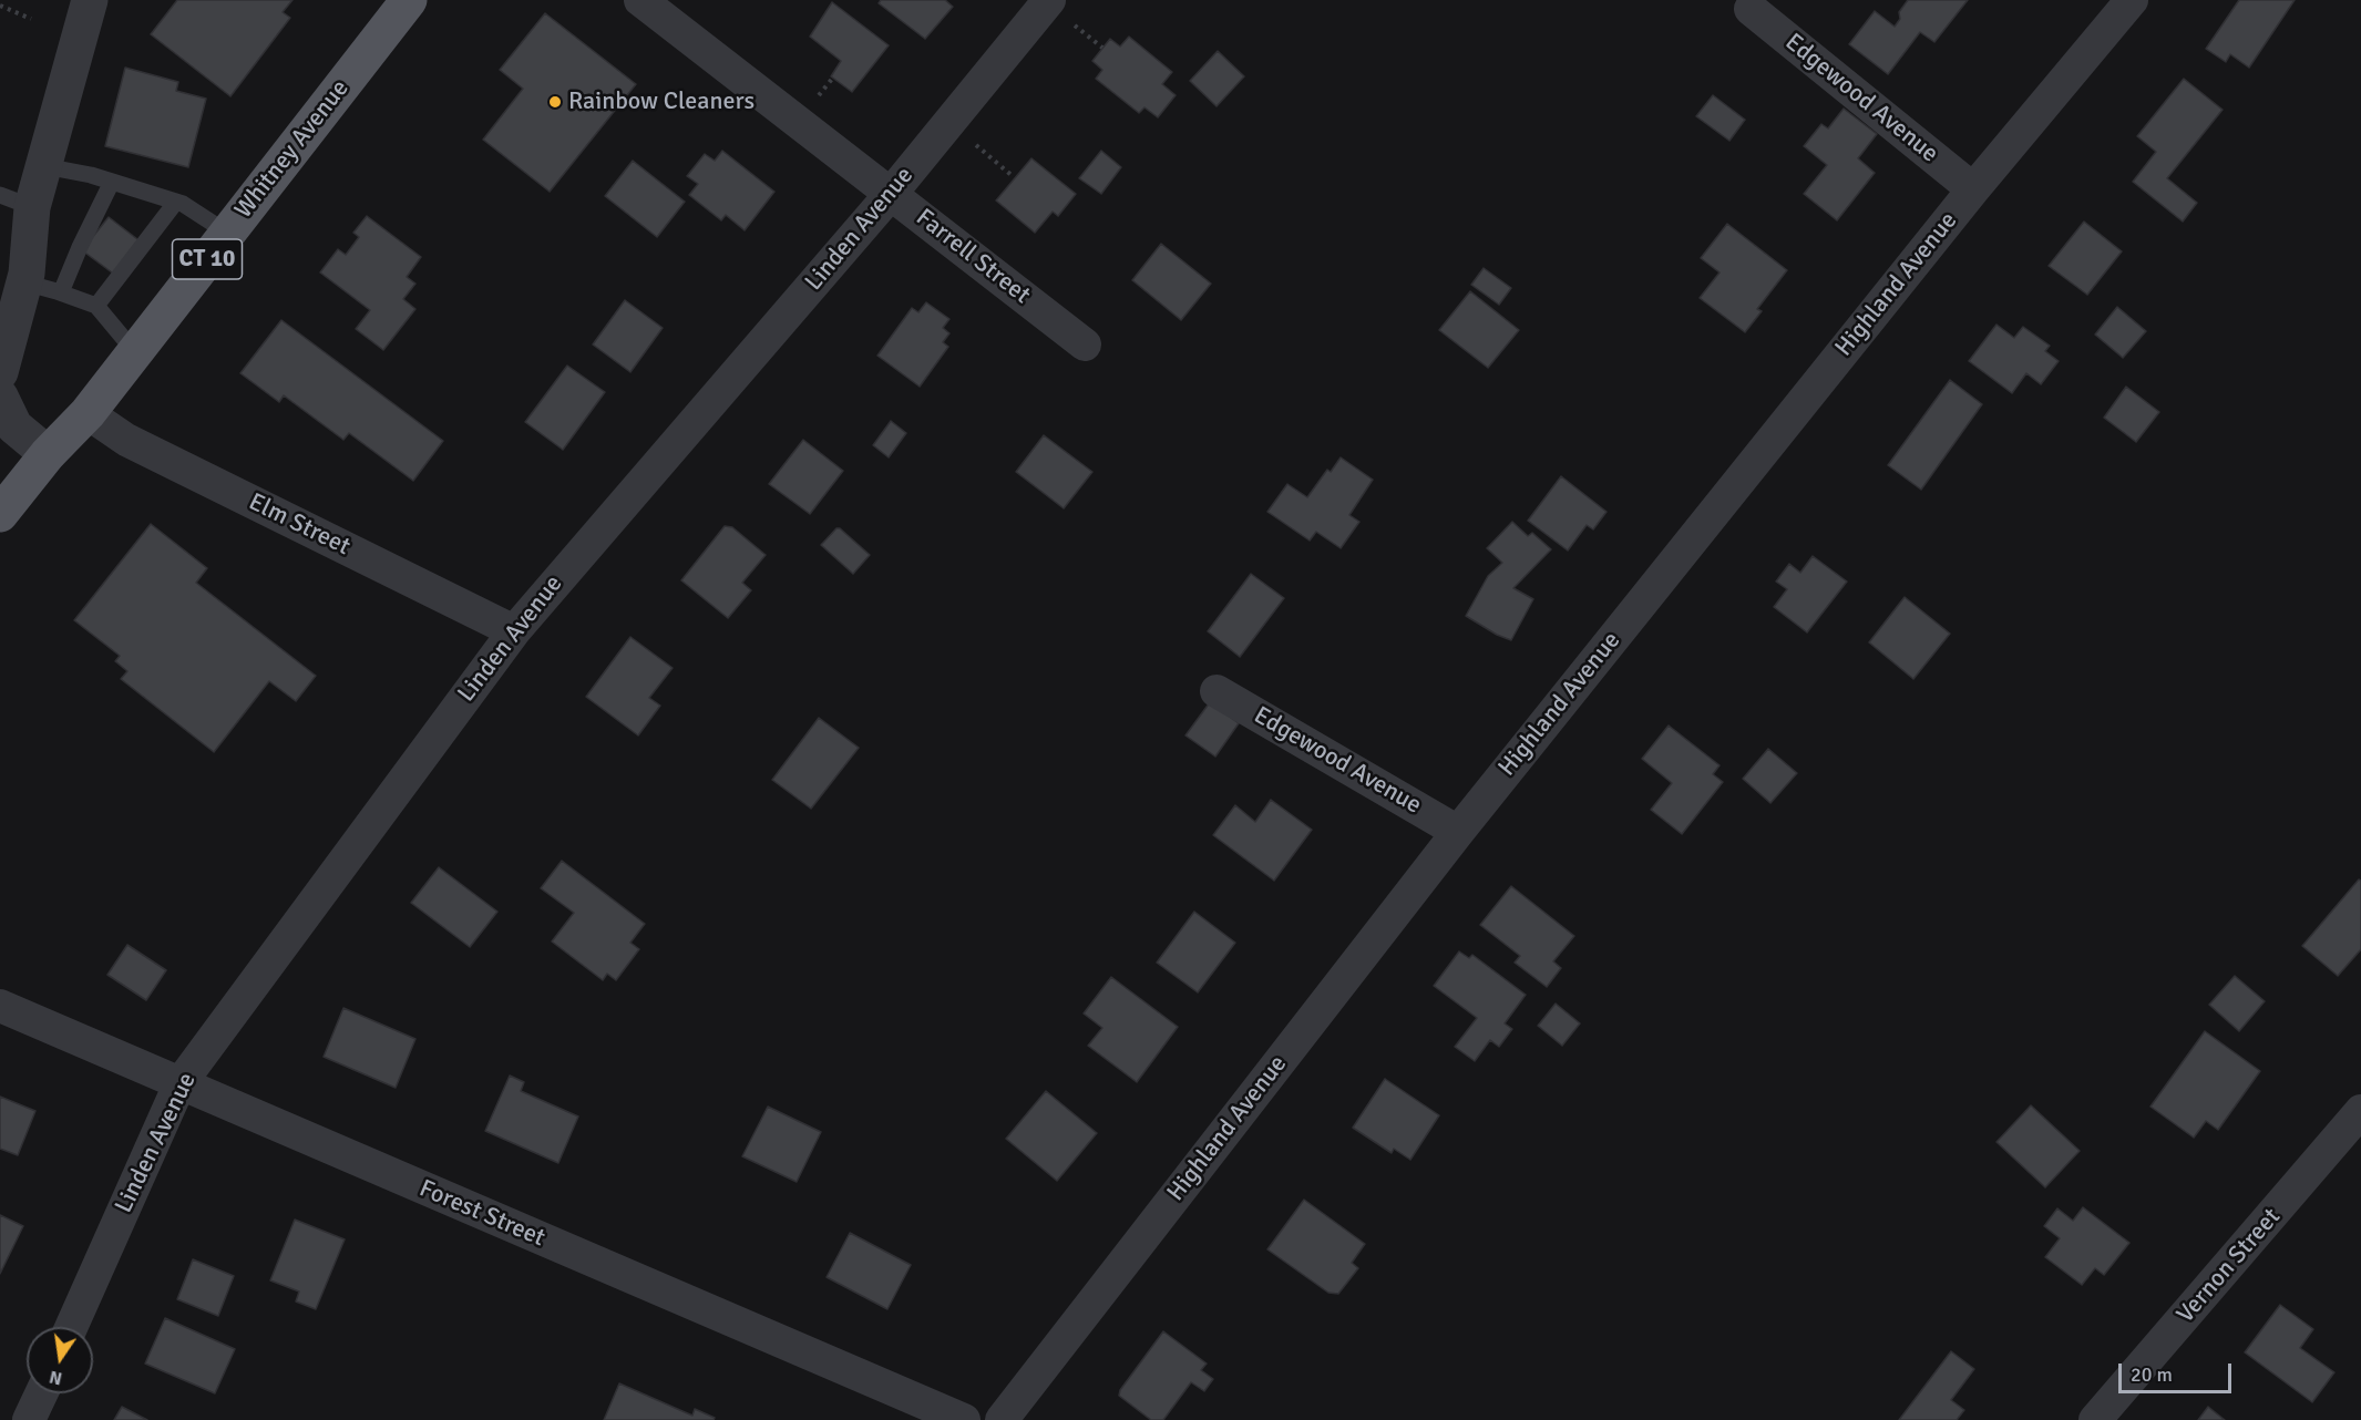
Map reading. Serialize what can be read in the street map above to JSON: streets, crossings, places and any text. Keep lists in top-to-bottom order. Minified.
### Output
{"streets":{"main road":["Whitney Avenue","CT 10"],"street":["Edgewood Avenue","Linden Avenue","Farrell Street","Highland Avenue","Elm Street","Forest Street","Vernon Street"]},"crossings":[["Edgewood Avenue","Highland Avenue"],["Whitney Avenue","Elm Street"],["Linden Avenue","Farrell Street"],["Linden Avenue","Elm Street"],["Linden Avenue","Forest Street"]],"places":["Rainbow Cleaners"],"scale_bar":"20 m","north":"bottom"}
